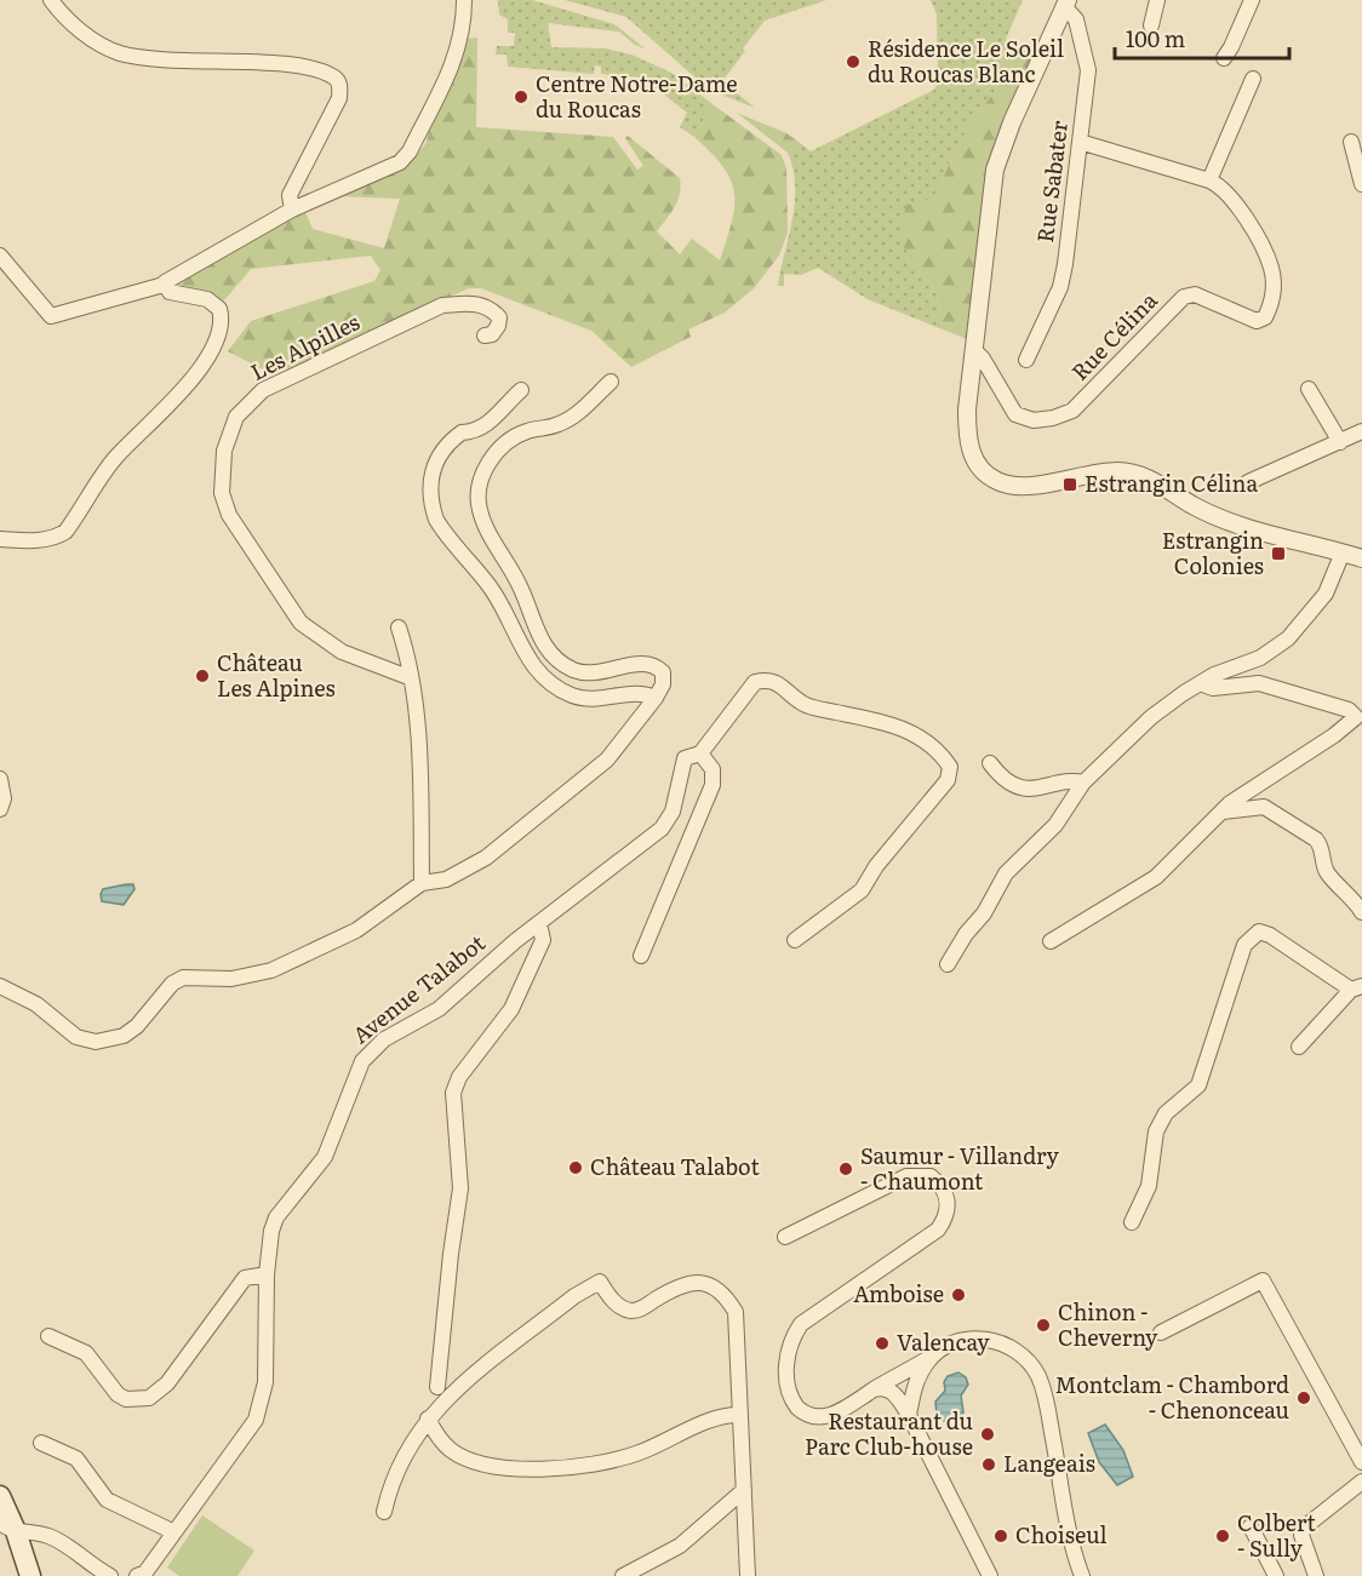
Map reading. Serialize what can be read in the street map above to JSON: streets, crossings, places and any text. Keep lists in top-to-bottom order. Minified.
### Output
{"streets":{"street":["Rue Sabater","Rue Célina","Les Alpilles","Avenue Talabot"]},"places":{"other":["Résidence Le Soleil du Roucas Blanc","Centre Notre-Dame du Roucas","Château Les Alpines","Château Talabot","Saumur - Villandry - Chaumont","Amboise","Chinon - Cheverny","Valencay","Montclam - Chambord - Chenonceau","Restaurant du Parc Club-house","Langeais","Choiseul","Colbert - Sully"],"transit":["Estrangin Célina","Estrangin Colonies"]},"scale_bar":"100 m"}
